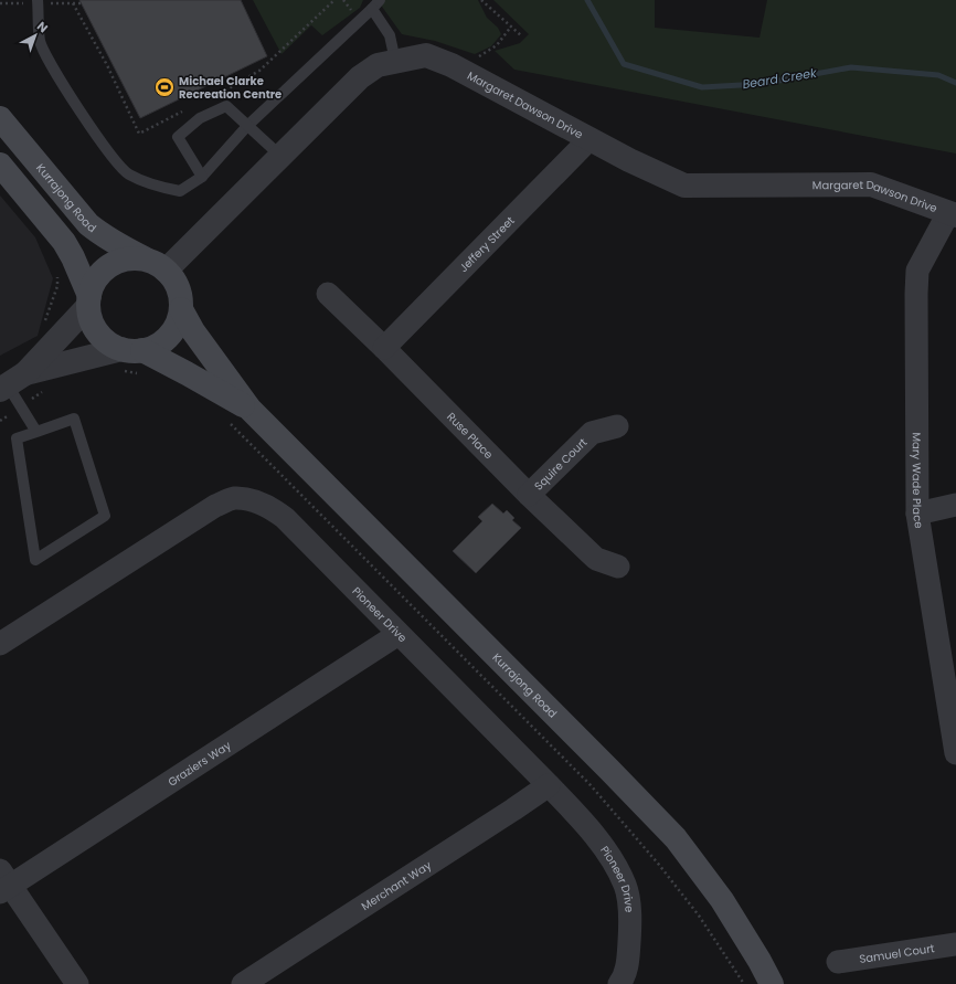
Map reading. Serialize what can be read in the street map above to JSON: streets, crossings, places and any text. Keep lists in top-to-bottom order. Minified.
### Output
{"streets":{"main road":["Kurrajong Road"],"street":["Margaret Dawson Drive","Jeffery Street","Ruse Place","Squire Court","Mary Wade Place","Pioneer Drive","Graziers Way","Merchant Way","Samuel Court"]},"crossings":[["Margaret Dawson Drive","Kurrajong Road"],["Margaret Dawson Drive","Jeffery Street"],["Margaret Dawson Drive","Mary Wade Place"],["Jeffery Street","Ruse Place"],["Ruse Place","Squire Court"],["Pioneer Drive","Graziers Way"],["Pioneer Drive","Merchant Way"]],"water":["Beard Creek"],"places":{"sports":["Michael Clarke Recreation Centre"]},"north":"top right"}
